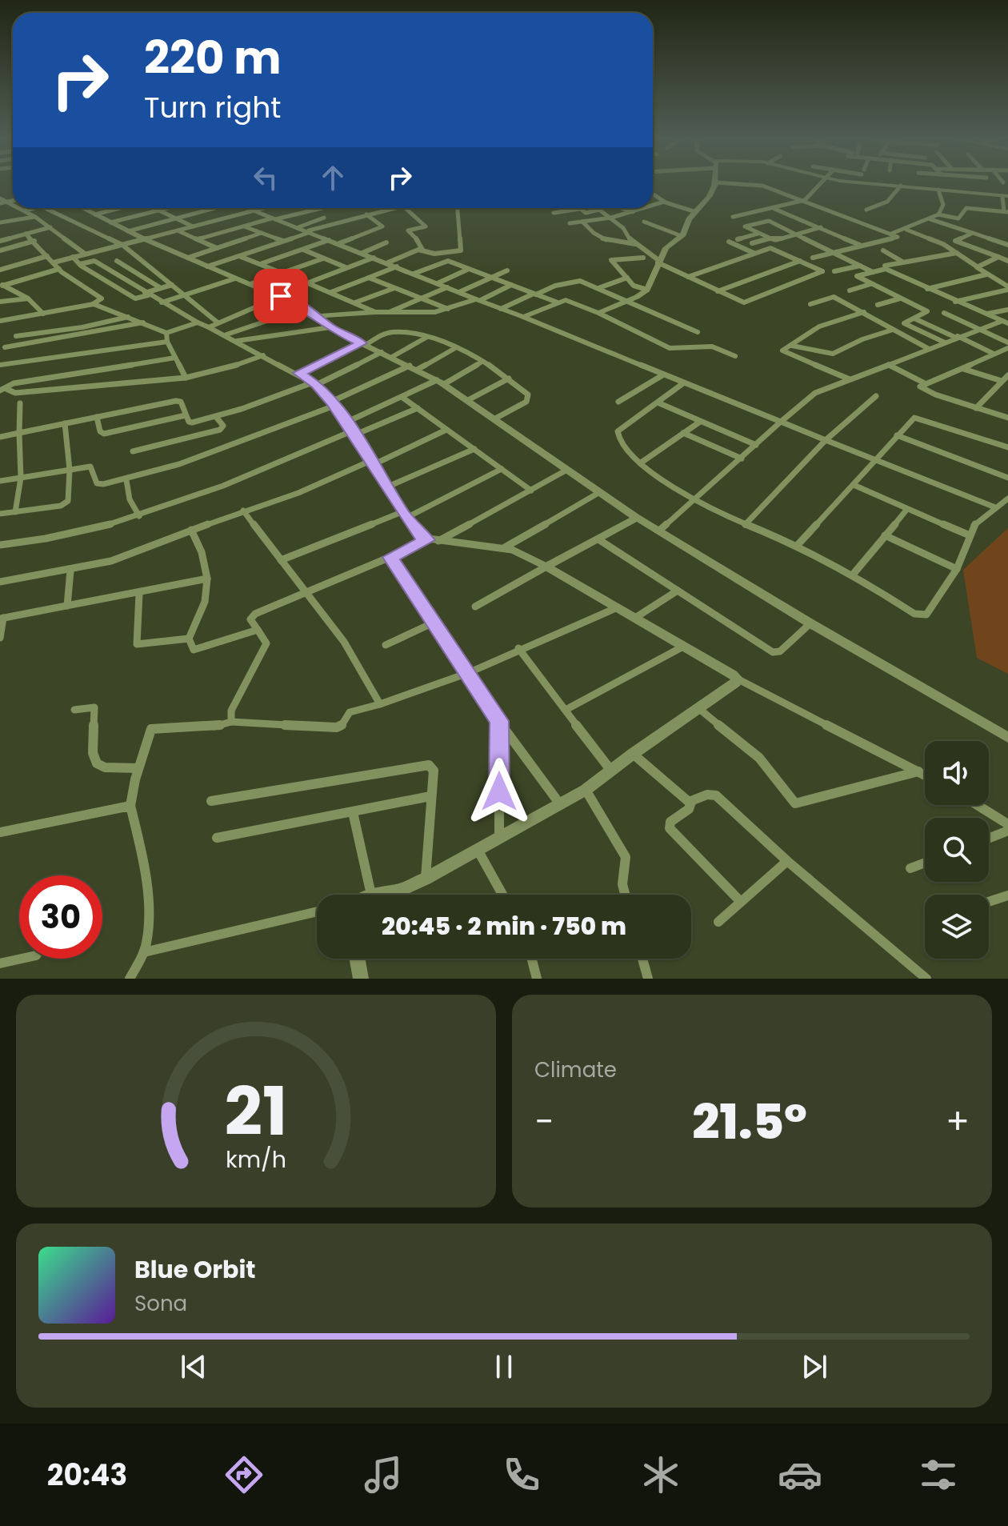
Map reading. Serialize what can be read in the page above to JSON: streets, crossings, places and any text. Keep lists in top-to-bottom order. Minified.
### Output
{"page":{"turn":["220 m","Turn right"],"limit":"30","trip":"20:45 · 2 min · 750 m","tile":"Climate","heat":["−","21.5°","+"],"song":["Blue Orbit","Sona"],"tabs":"20:43","gauge":["21","km/h"]}}
